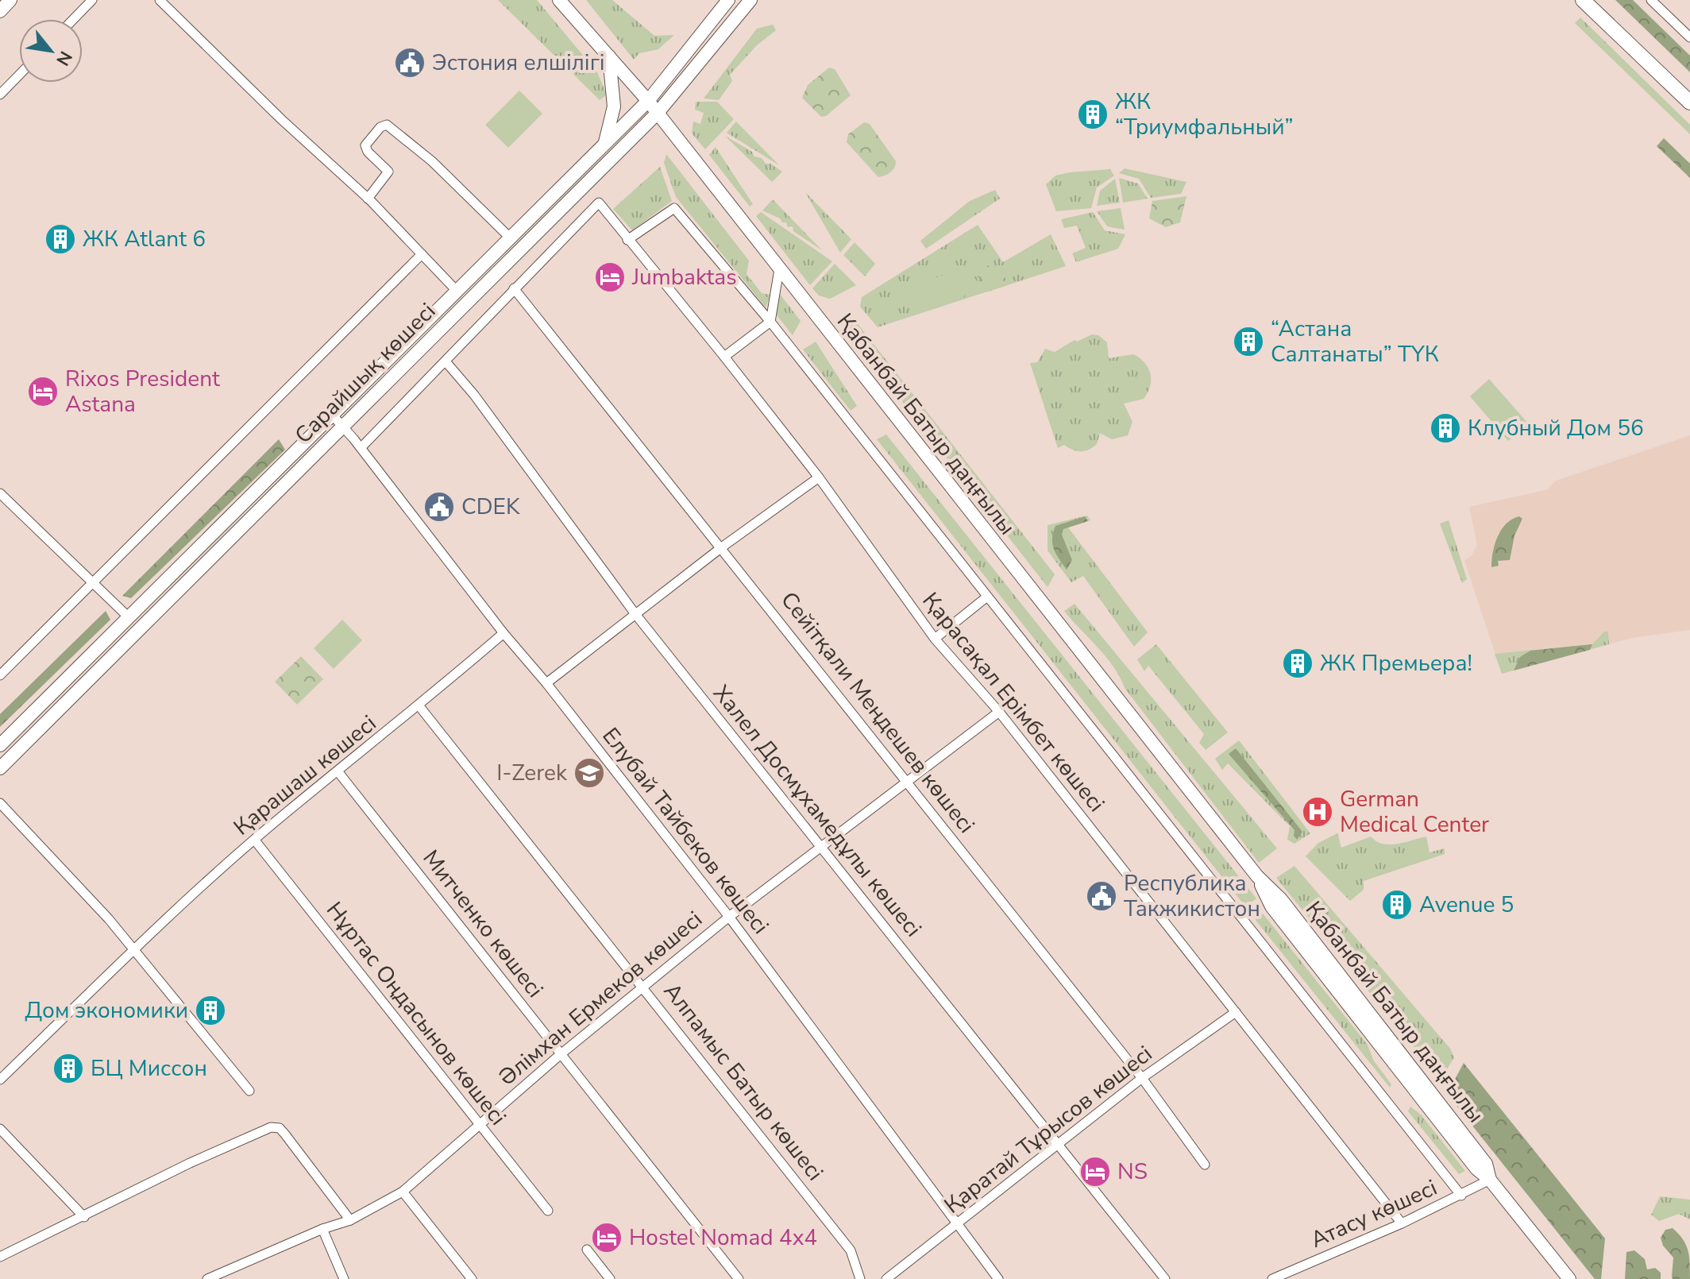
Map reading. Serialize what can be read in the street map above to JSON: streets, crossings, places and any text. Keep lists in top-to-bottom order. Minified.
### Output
{"streets":{"main road":["Сарайшық көшесі","Қабанбай Батыр даңғылы"],"street":["Қарасақал Ерімбет көшесі","Сейітқали Меңдешев көшесі","Қарашаш көшесі","Халел Досмұхамедұлы көшесі","Елубай Тайбеков көшесі","Митченко көшесі","Әлімхан Ермеков көшесі","Нұртас Оңдасынов көшесі","Алпамыс Батыр көшесі","Қаратай Тұрысов көшесі","Атасу көшесі"]},"crossings":[["Сарайшық көшесі","Қабанбай Батыр даңғылы"],["Сарайшық көшесі","Елубай Тайбеков көшесі"],["Қабанбай Батыр даңғылы","Атасу көшесі"],["Қарасақал Ерімбет көшесі","Сейітқали Меңдешев көшесі"],["Қарасақал Ерімбет көшесі","Әлімхан Ермеков көшесі"],["Қарасақал Ерімбет көшесі","Қаратай Тұрысов көшесі"],["Қарасақал Ерімбет көшесі","Атасу көшесі"],["Сейітқали Меңдешев көшесі","Әлімхан Ермеков көшесі"],["Сейітқали Меңдешев көшесі","Қаратай Тұрысов көшесі"],["Қарашаш көшесі","Елубай Тайбеков көшесі"],["Қарашаш көшесі","Митченко көшесі"],["Қарашаш көшесі","Нұртас Оңдасынов көшесі"],["Қарашаш көшесі","Алпамыс Батыр көшесі"],["Халел Досмұхамедұлы көшесі","Әлімхан Ермеков көшесі"],["Халел Досмұхамедұлы көшесі","Қаратай Тұрысов көшесі"],["Елубай Тайбеков көшесі","Әлімхан Ермеков көшесі"],["Елубай Тайбеков көшесі","Қаратай Тұрысов көшесі"],["Митченко көшесі","Әлімхан Ермеков көшесі"],["Әлімхан Ермеков көшесі","Нұртас Оңдасынов көшесі"],["Әлімхан Ермеков көшесі","Алпамыс Батыр көшесі"]],"places":{"public building":["Эстония елшілігі","CDEK","Республика Такжикистон"],"building":["ЖК “Триумфальный”","ЖК Atlant 6","“Астана Салтанаты” ТҮК","Клубный Дом 56","ЖК Премьера!","Avenue 5","Дом экономики","БЦ Миссон"],"hotel":["Jumbaktas","Rixos President Astana","NS","Hostel Nomad 4x4"],"school or university":["I-Zerek"],"hospital":["German Medical Center"]},"north":"bottom right"}
